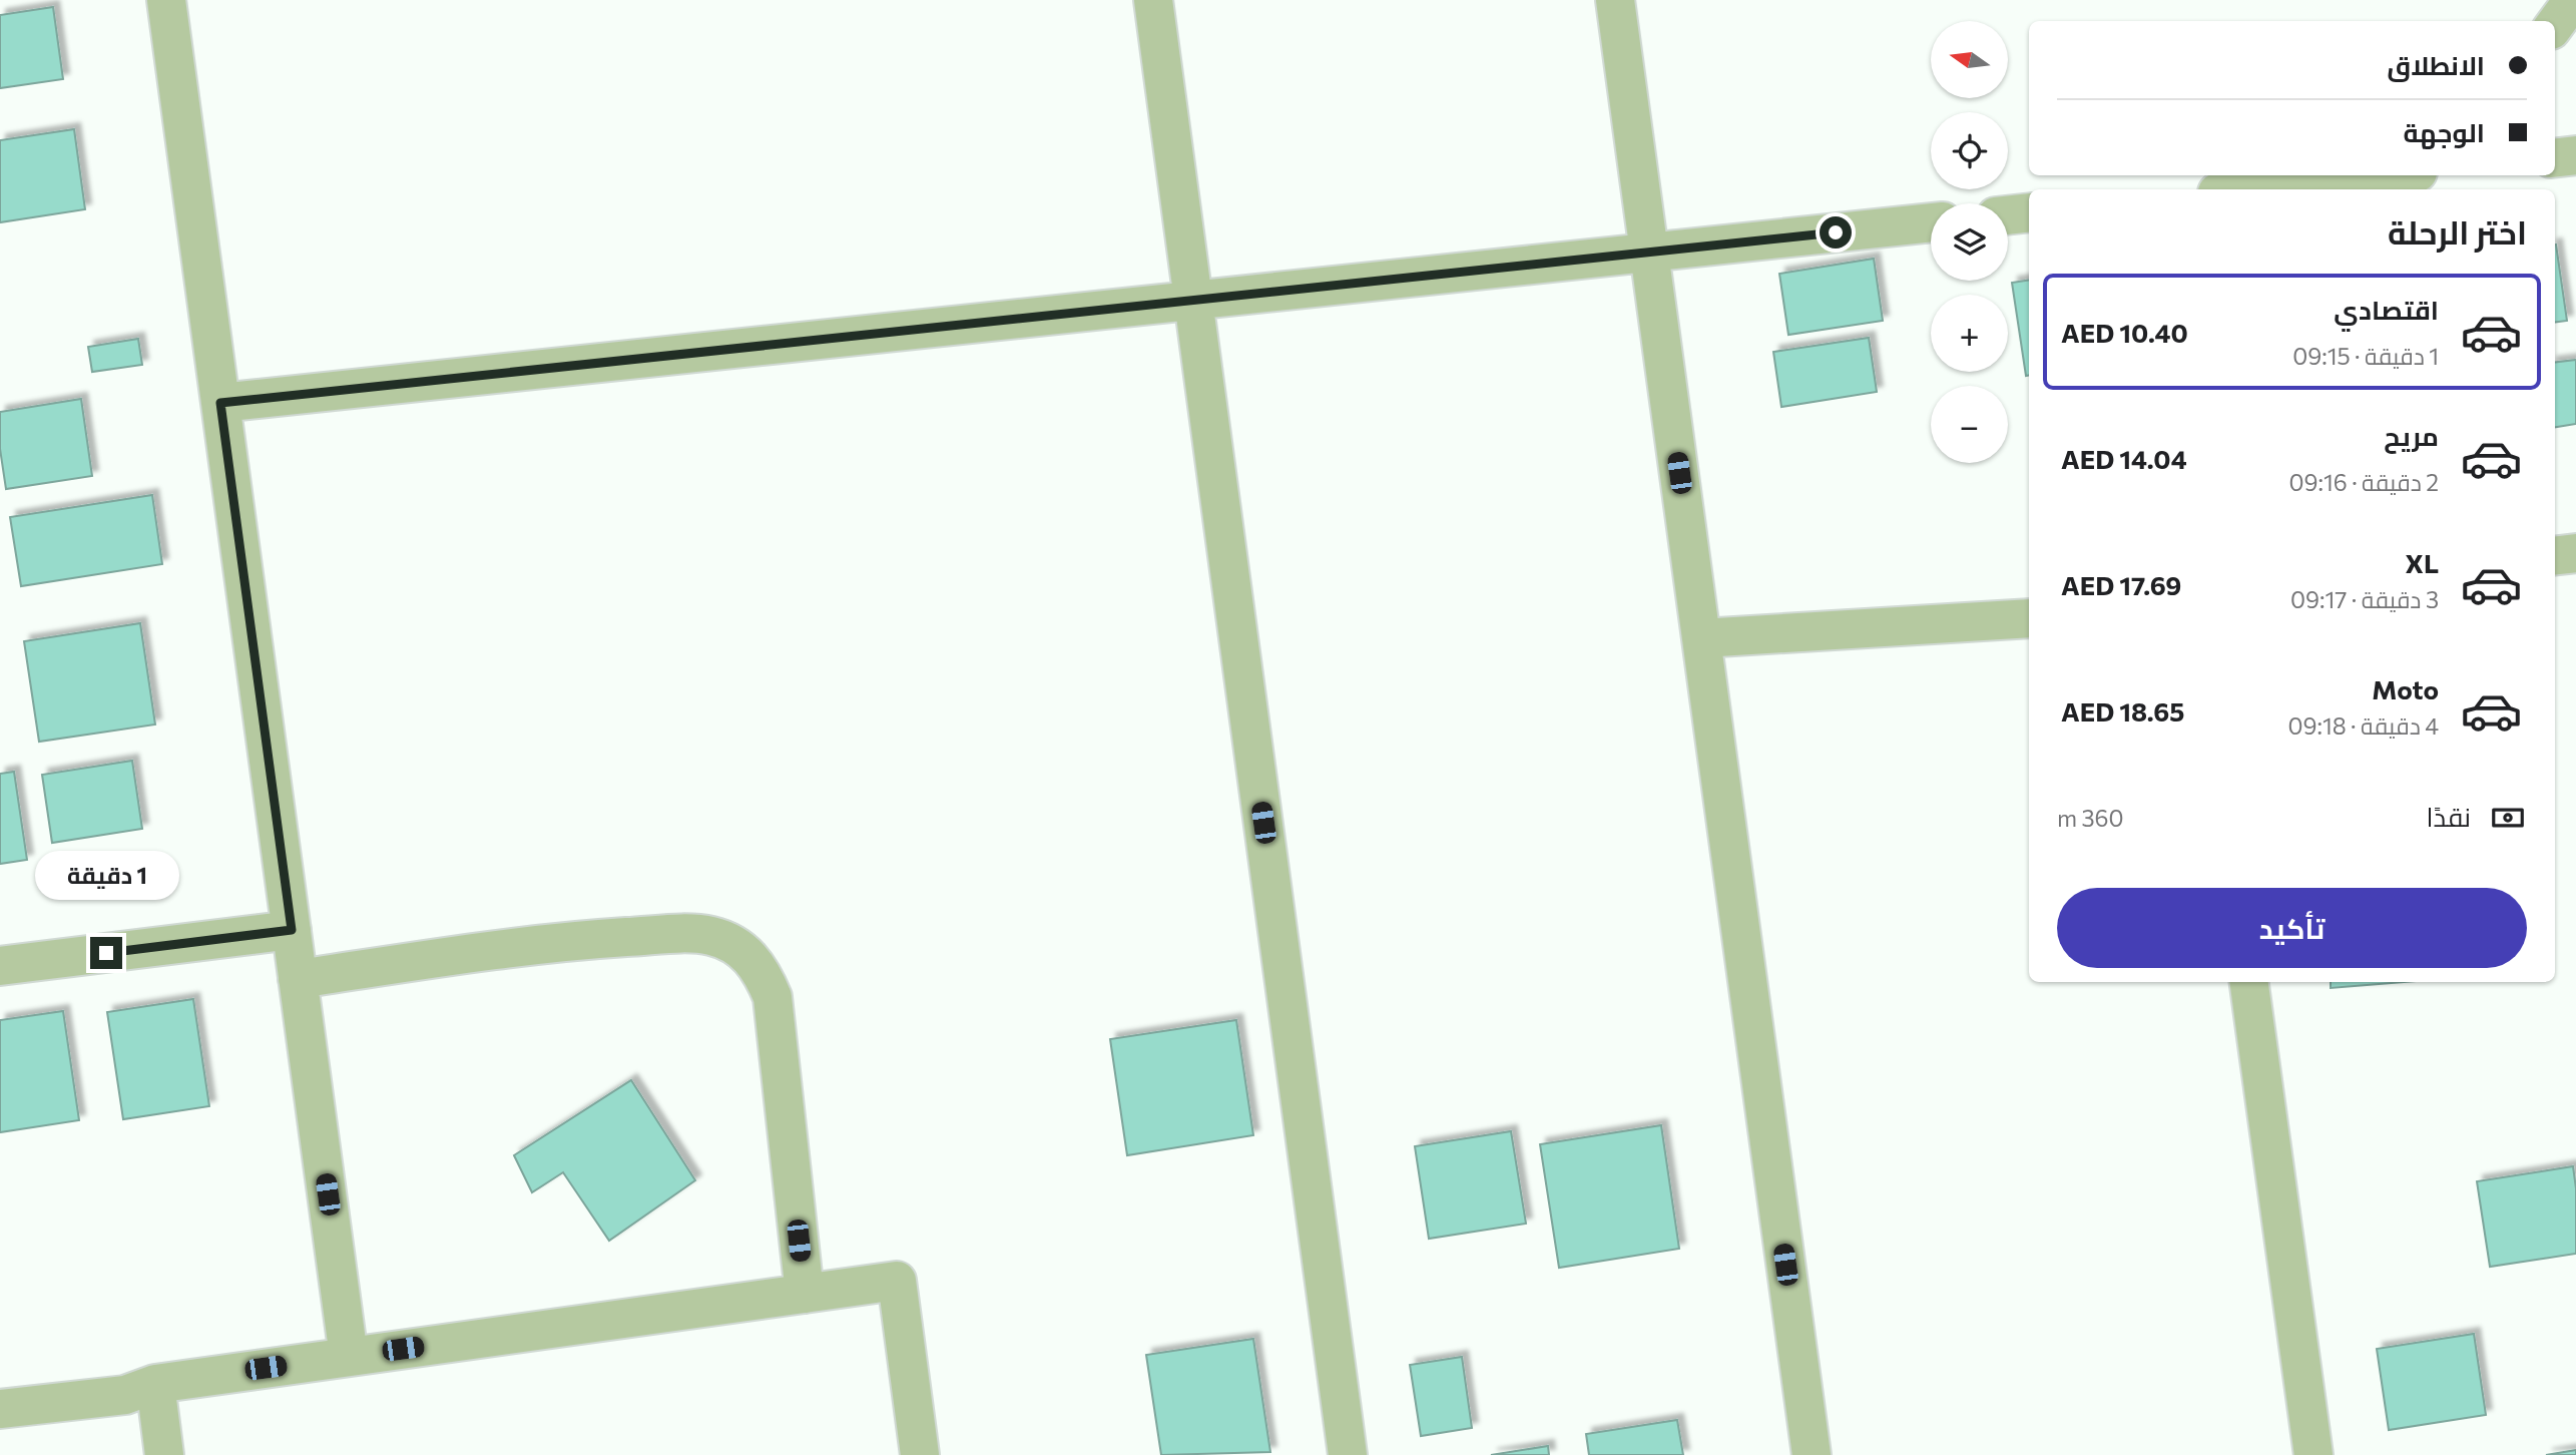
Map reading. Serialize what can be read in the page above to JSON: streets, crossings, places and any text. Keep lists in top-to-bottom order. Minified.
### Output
{"north":"left","page":{"map_buttons":["+","−"],"banner":["الانطلاق","الوجهة"],"heading":"اختر الرحلة","list":[{"name":"اقتصادي","note":"1 دقيقة · 09:15","value":"AED 10.40"},{"name":"مريح","note":"2 دقيقة · 09:16","value":"AED 14.04"},{"name":"XL","note":"3 دقيقة · 09:17","value":"AED 17.69"},{"name":"Moto","note":"4 دقيقة · 09:18","value":"AED 18.65"}],"pay":["نقدًا","360 m"],"bubble":"1 دقيقة","buttons":"تأكيد"}}
